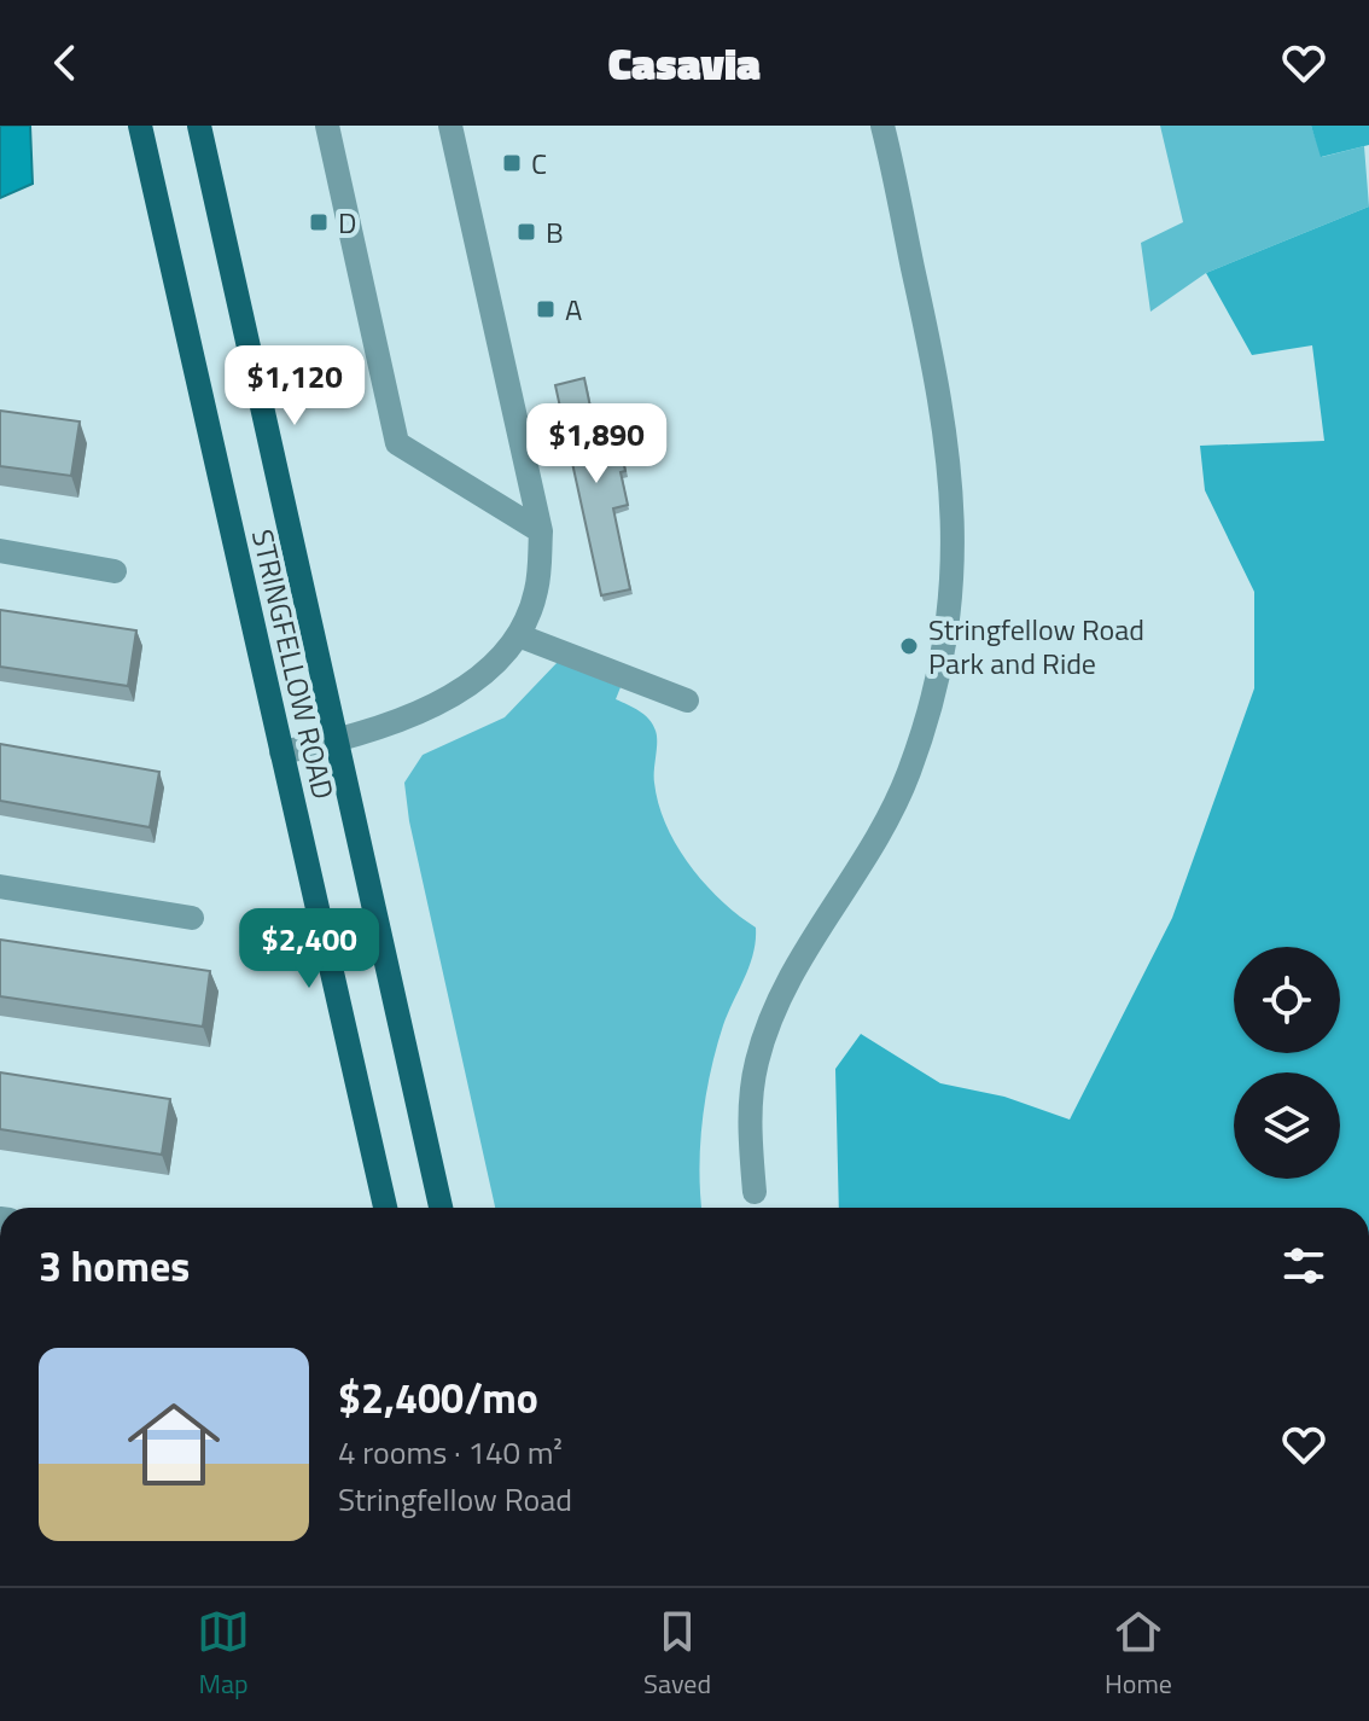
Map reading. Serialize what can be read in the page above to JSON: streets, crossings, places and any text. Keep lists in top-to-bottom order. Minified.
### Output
{"streets":{"main road":["STRINGFELLOW ROAD"]},"places":{"transit":["C","D","B","A"],"other":["Stringfellow Road Park and Ride"]},"page":{"header":"Casavia","price":["$1,120","$1,890","$2,400"],"heading":"3 homes","list":[{"name":"$2,400/mo","note":"4 rooms · 140 m² · Stringfellow Road"}],"tabs":["Map","Saved","Home"]}}
